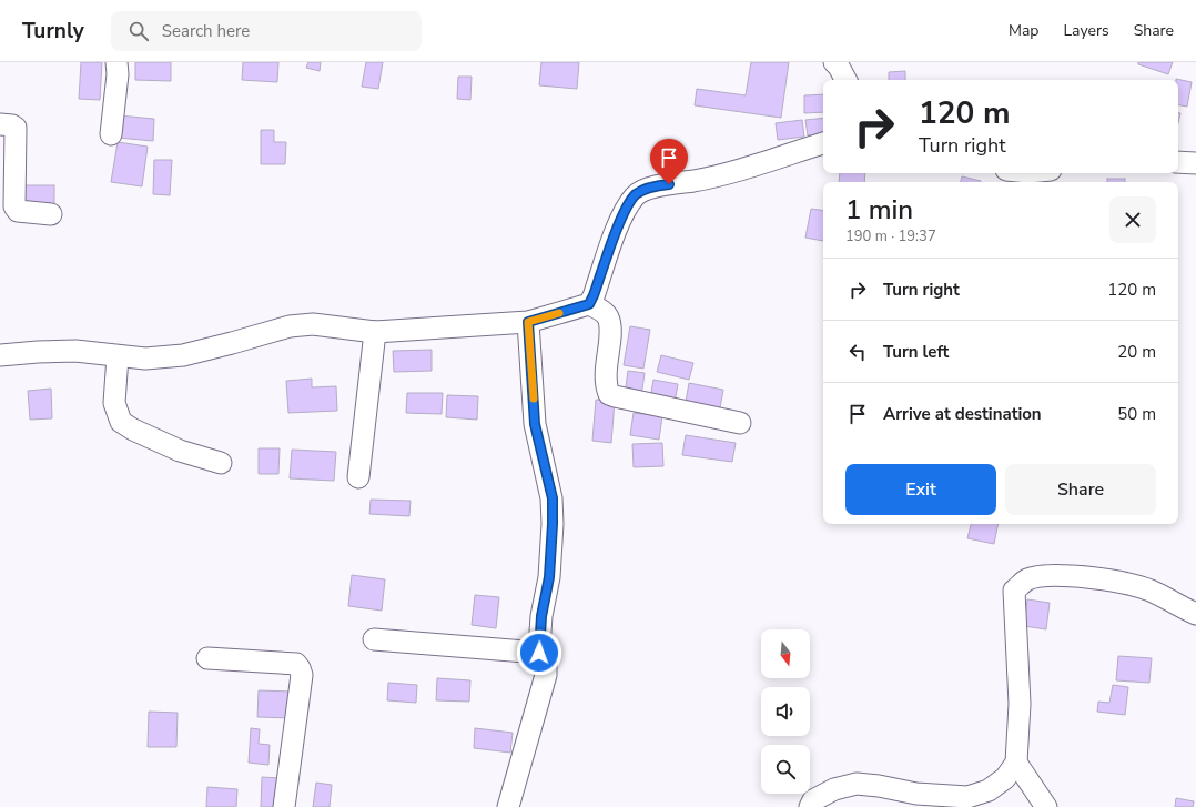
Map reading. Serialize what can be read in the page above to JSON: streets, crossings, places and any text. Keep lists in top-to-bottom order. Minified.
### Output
{"north":"bottom","page":{"header":"Turnly","search":"Search here","nav":["Map","Layers","Share"],"turn":["120 m","Turn right"],"heading":["1 min","190 m · 19:37"],"list":[{"name":"Turn right","value":"120 m"},{"name":"Turn left","value":"20 m"},{"name":"Arrive at destination","value":"50 m"}],"buttons":["Exit","Share"]}}
